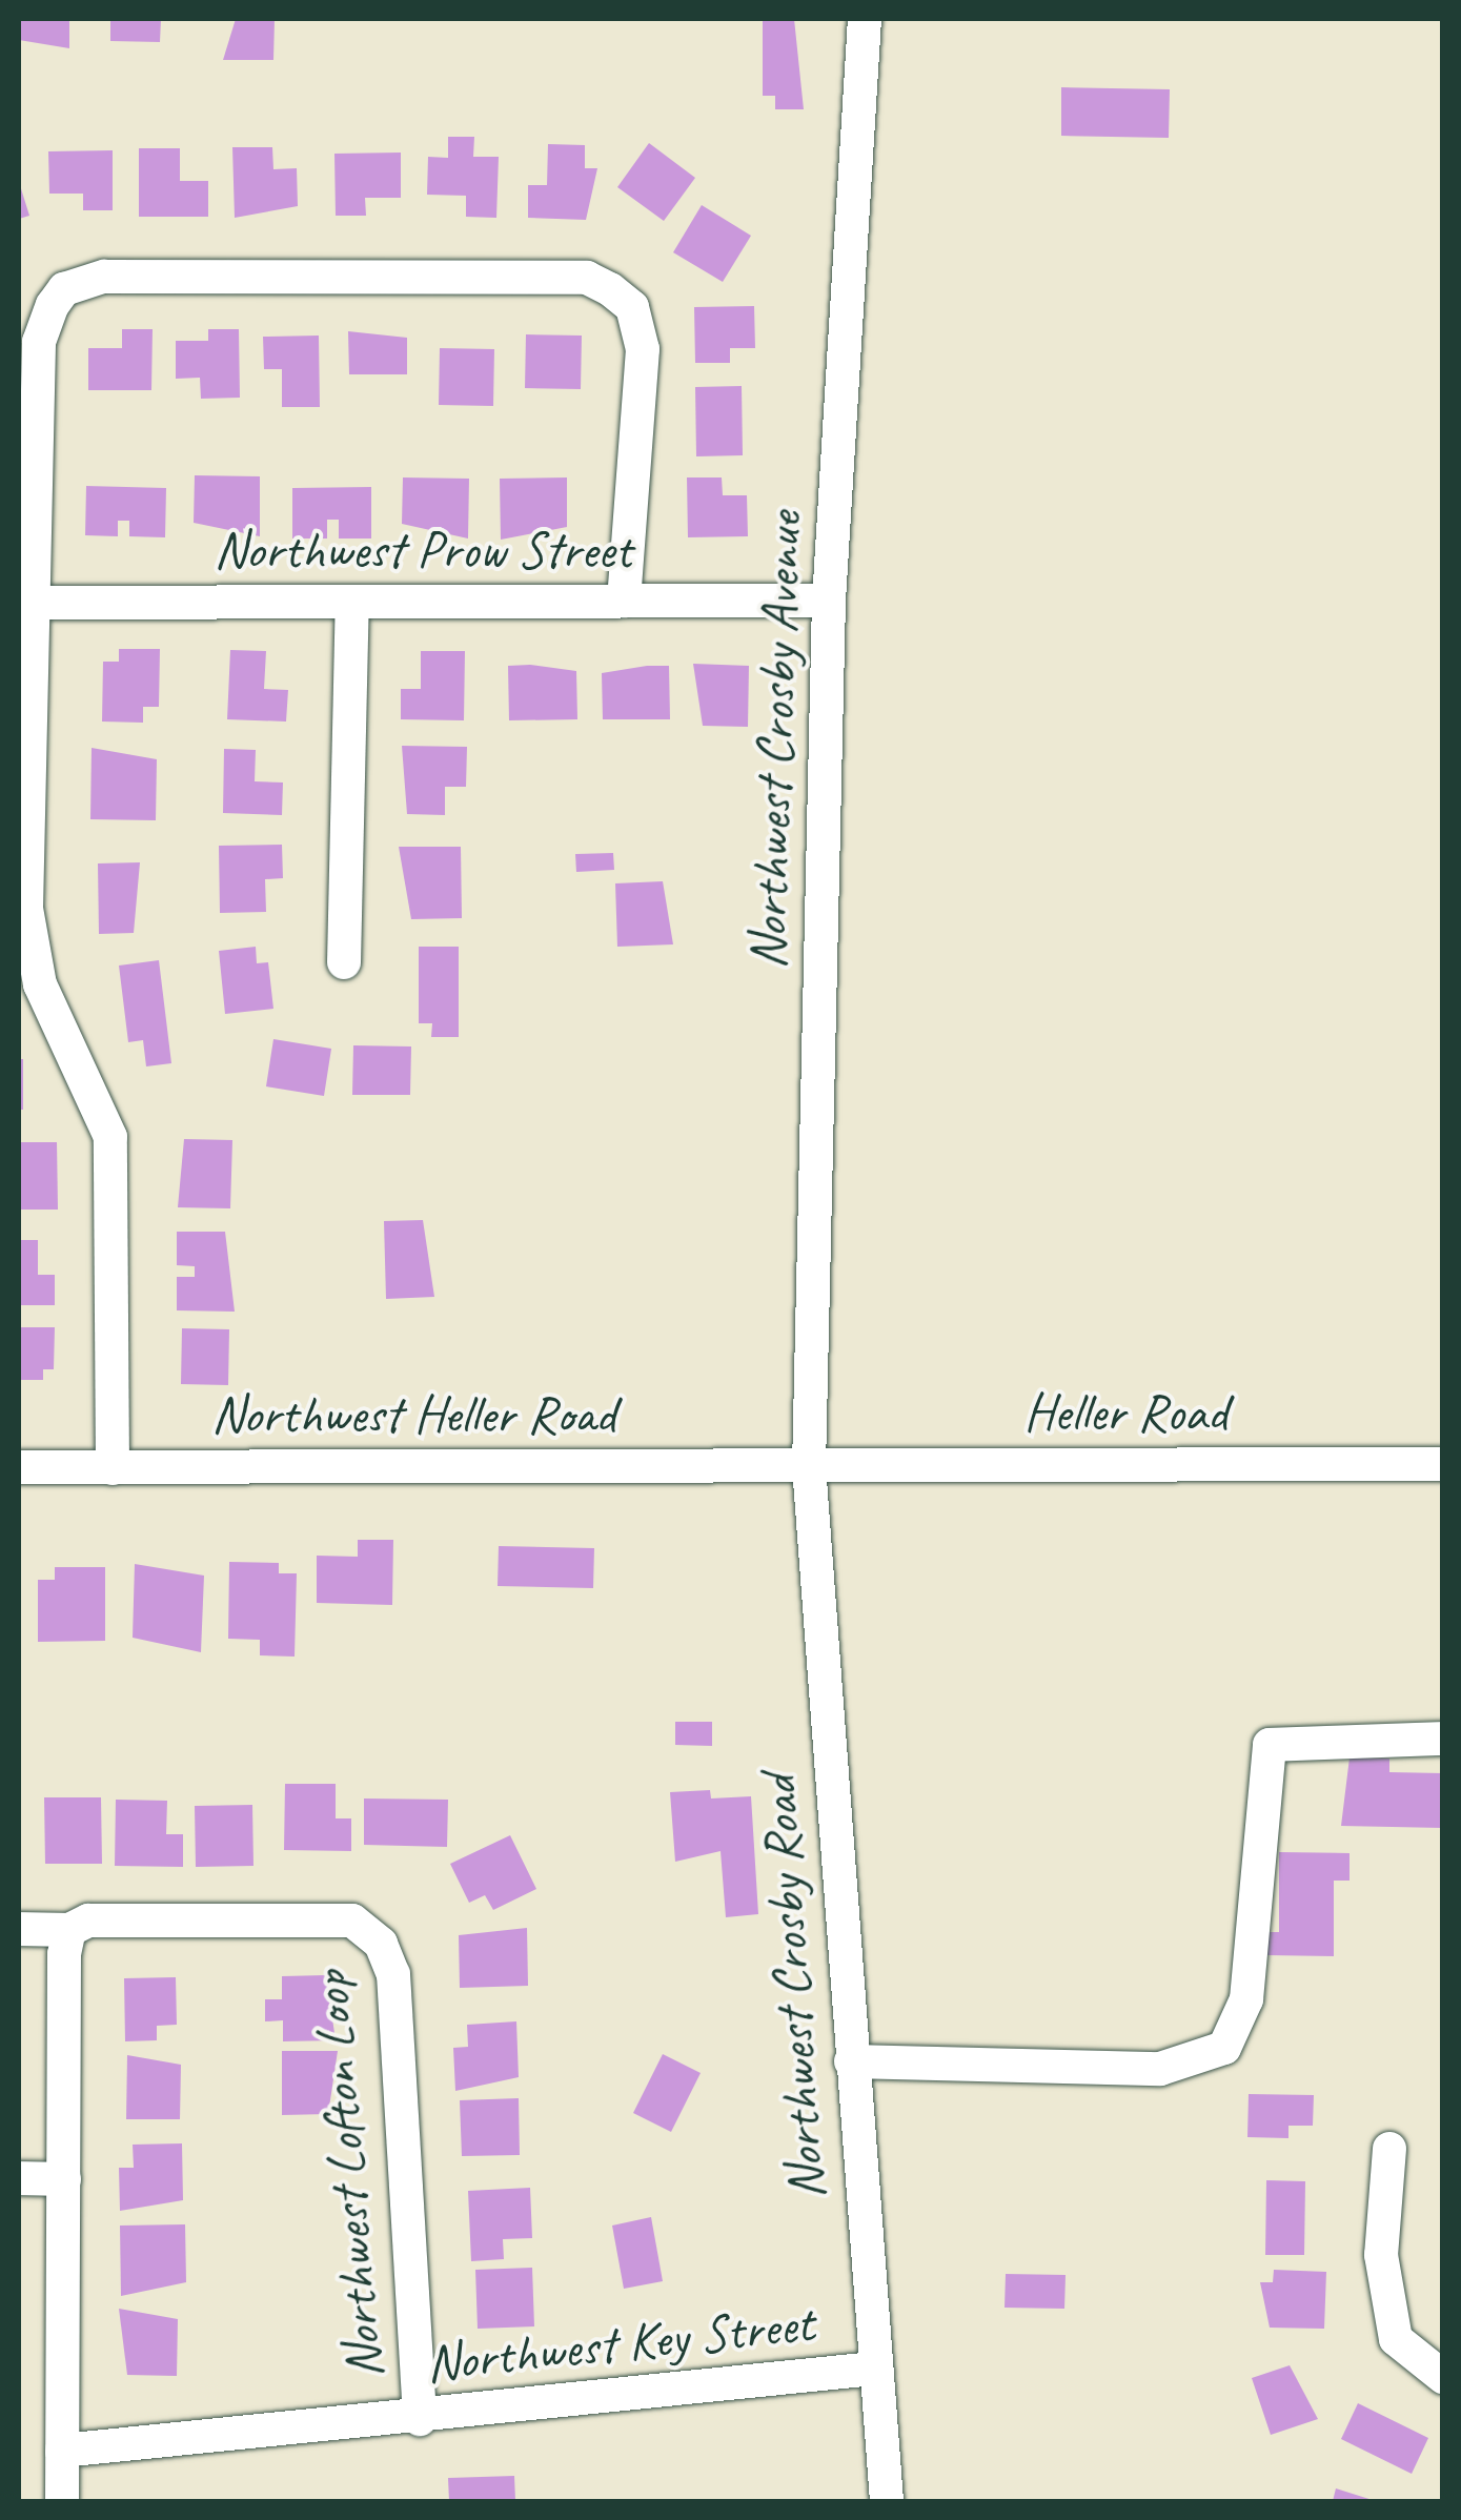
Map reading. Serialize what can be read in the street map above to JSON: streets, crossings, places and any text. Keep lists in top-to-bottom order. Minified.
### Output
{"streets":{"street":["Northwest Prow Street","Northwest Crosby Avenue","Heller Road","Northwest Heller Road","Northwest Crosby Road","Northwest Lofton Loop","Northwest Key Street"]},"crossings":[["Northwest Prow Street","Northwest Crosby Avenue"],["Northwest Crosby Avenue","Heller Road"],["Northwest Crosby Avenue","Northwest Heller Road"],["Northwest Crosby Avenue","Northwest Crosby Road"],["Heller Road","Northwest Heller Road"],["Heller Road","Northwest Crosby Road"],["Northwest Heller Road","Northwest Crosby Road"],["Northwest Crosby Road","Northwest Key Street"],["Northwest Lofton Loop","Northwest Key Street"]]}
